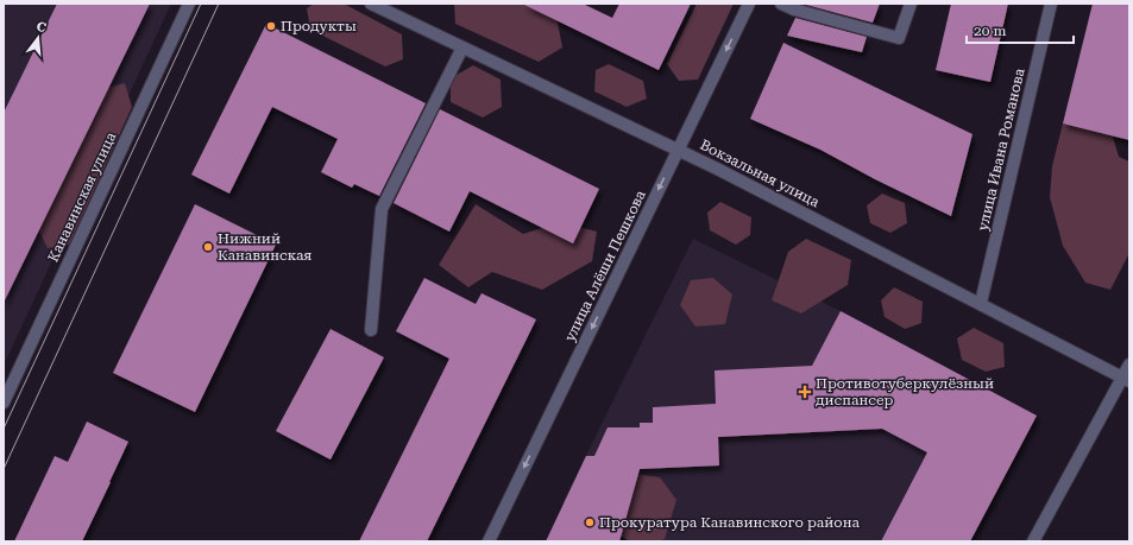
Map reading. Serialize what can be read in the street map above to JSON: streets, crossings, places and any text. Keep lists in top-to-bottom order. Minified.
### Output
{"streets":{"street":["улица Ивана Романова","Вокзальная улица","Канавинская улица","улица Алёши Пешкова"]},"crossings":[["улица Ивана Романова","Вокзальная улица"],["Вокзальная улица","улица Алёши Пешкова"]],"one_way":["улица Алёши Пешкова"],"places":{"other":["Продукты","Нижний Канавинская","Прокуратура Канавинского района"],"health":["Противотуберкулёзный диспансер"]},"scale_bar":"20 m","north":"top"}
